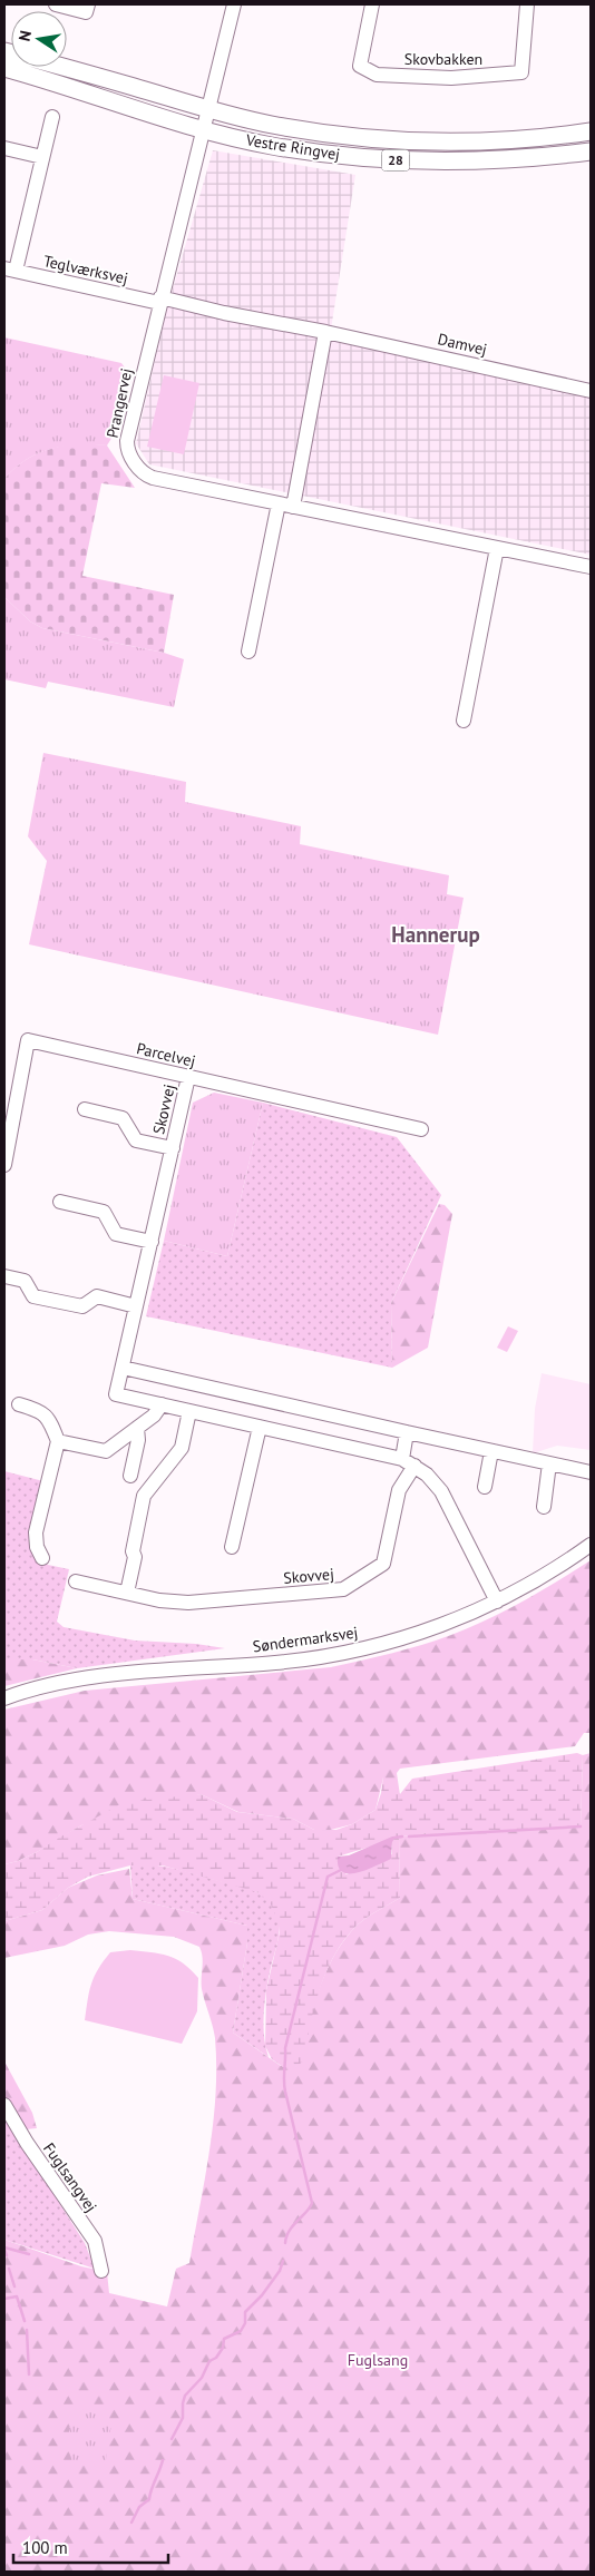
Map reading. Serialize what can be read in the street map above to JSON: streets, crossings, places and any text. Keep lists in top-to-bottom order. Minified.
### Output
{"streets":{"main road":["Vestre Ringvej","28"],"street":["Skovbakken","Teglværksvej","Damvej","Prangervej","Parcelvej","Skovvej","Søndermarksvej","Fuglsangvej"]},"crossings":[["Vestre Ringvej","Prangervej"],["Teglværksvej","Damvej"],["Teglværksvej","Prangervej"],["Damvej","Prangervej"],["Parcelvej","Skovvej"],["Skovvej","Søndermarksvej"]],"districts":["Hannerup"],"parks":["Fuglsang"],"scale_bar":"100 m","north":"left"}
